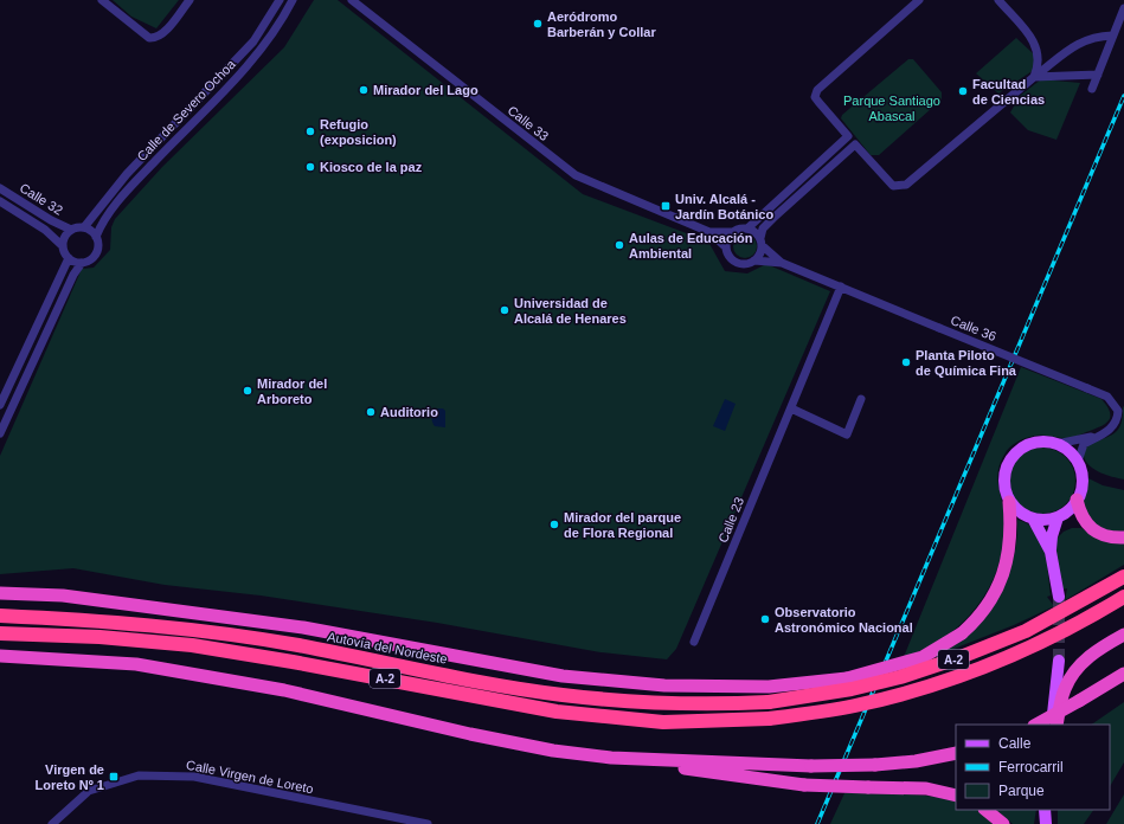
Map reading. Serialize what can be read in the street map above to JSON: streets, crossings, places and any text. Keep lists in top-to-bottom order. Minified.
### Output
{"streets":{"highway":["Autovía del Nordeste","A-2"],"street":["Calle de Severo Ochoa","Calle 33","Calle 32","Calle 36","Calle 23","Calle Virgen de Loreto"]},"crossings":[["Calle de Severo Ochoa","Calle 32"],["Calle 33","Calle 36"],["Calle 36","Calle 23"],["Autovía del Nordeste","A-2"]],"parks":["Parque Santiago Abascal"],"places":{"other":["Aeródromo Barberán y Collar","Mirador del Lago","Facultad de Ciencias","Refugio (exposicion)","Kiosco de la paz","Aulas de Educación Ambiental","Universidad de Alcalá de Henares","Planta Piloto de Química Fina","Mirador del Arboreto","Auditorio","Mirador del parque de Flora Regional","Observatorio Astronómico Nacional"],"transit":["Univ. Alcalá - Jardín Botánico","Virgen de Loreto Nº 1"]},"legend":["Calle","Ferrocarril","Parque"]}
